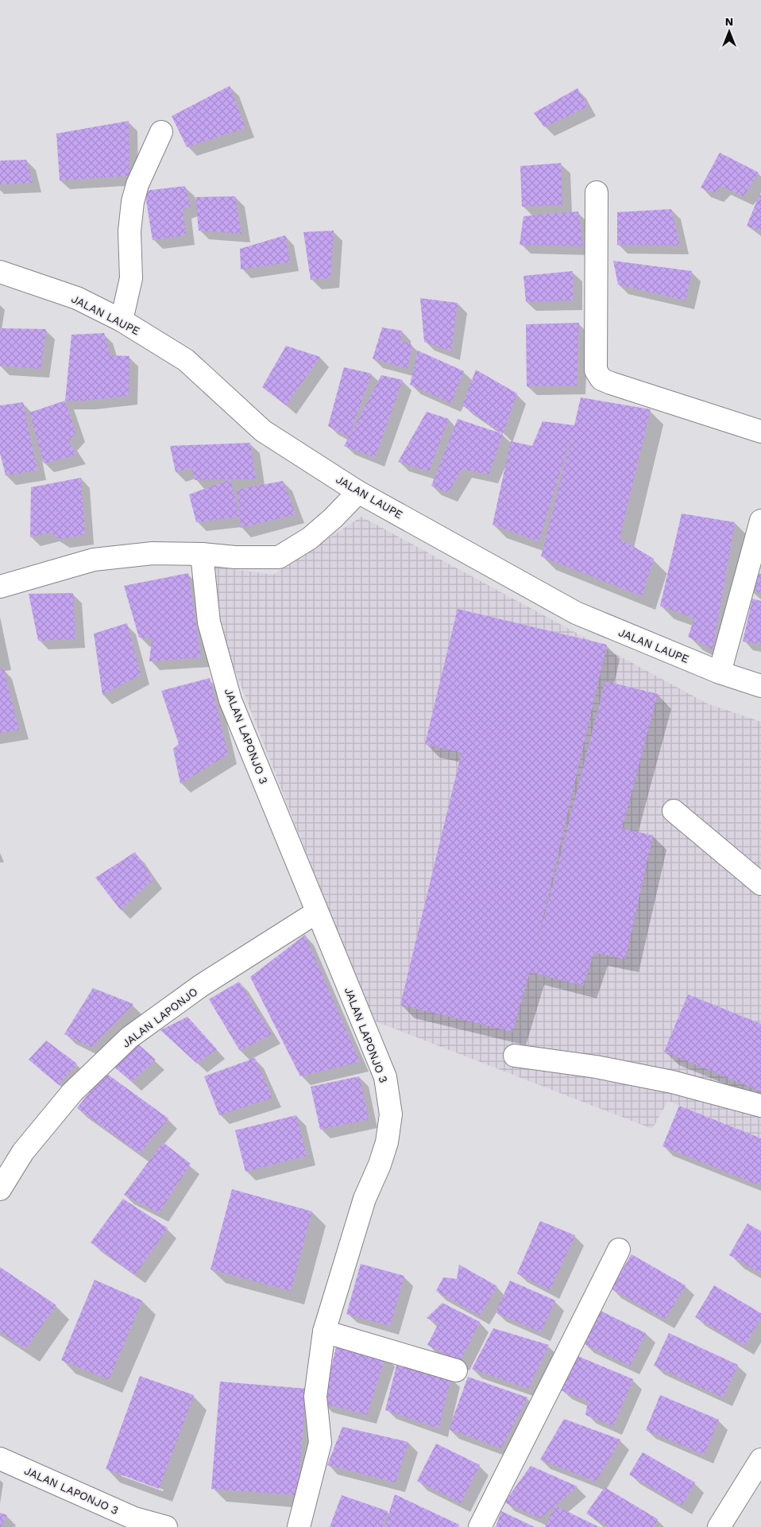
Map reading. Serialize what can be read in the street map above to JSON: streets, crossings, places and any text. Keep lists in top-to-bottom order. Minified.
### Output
{"streets":{"main road":["JALAN LAUPE","JALAN LAPONJO 3","JALAN LAPONJO"]},"crossings":[["JALAN LAPONJO 3","JALAN LAPONJO"]],"north":"top"}
